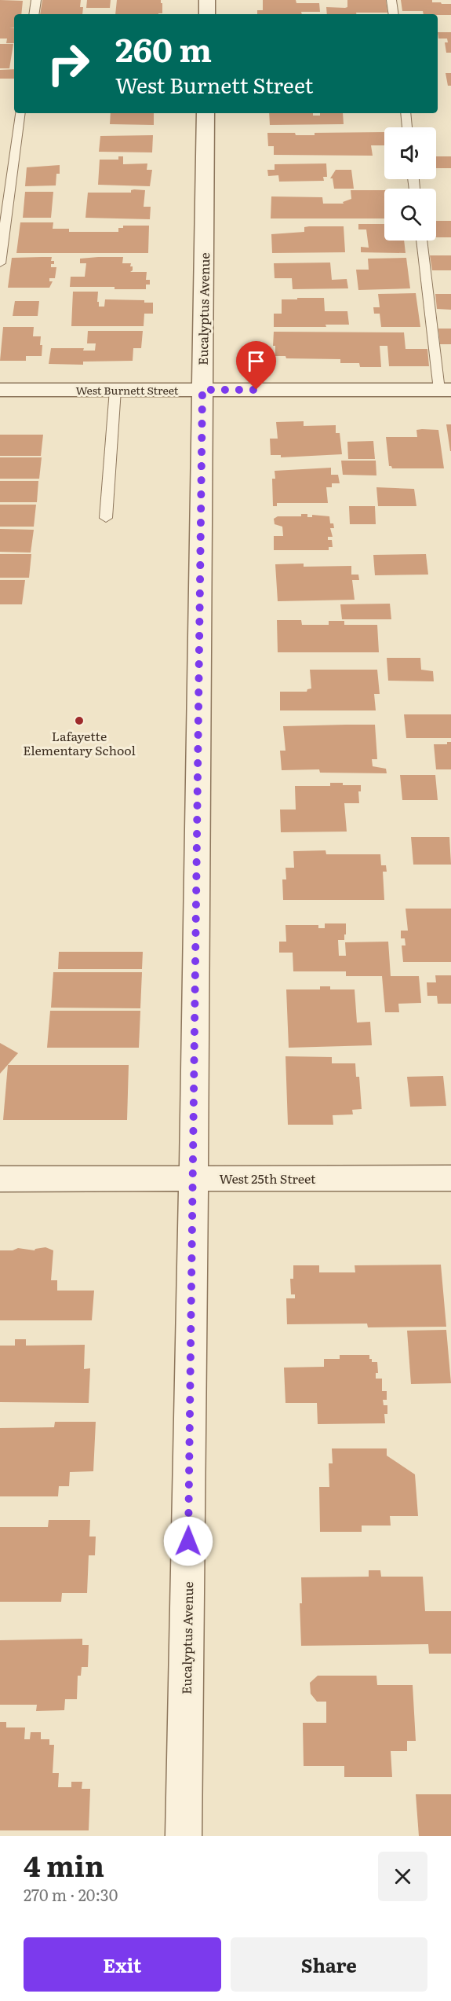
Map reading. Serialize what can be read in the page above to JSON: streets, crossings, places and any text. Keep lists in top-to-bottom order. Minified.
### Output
{"streets":{"street":["Eucalyptus Avenue","West Burnett Street","West 25th Street"]},"crossings":[["Eucalyptus Avenue","West Burnett Street"],["Eucalyptus Avenue","West 25th Street"]],"places":["Lafayette Elementary School"],"page":{"turn":["260 m","West Burnett Street"],"heading":["4 min","270 m · 20:30"],"buttons":["Exit","Share"]}}
